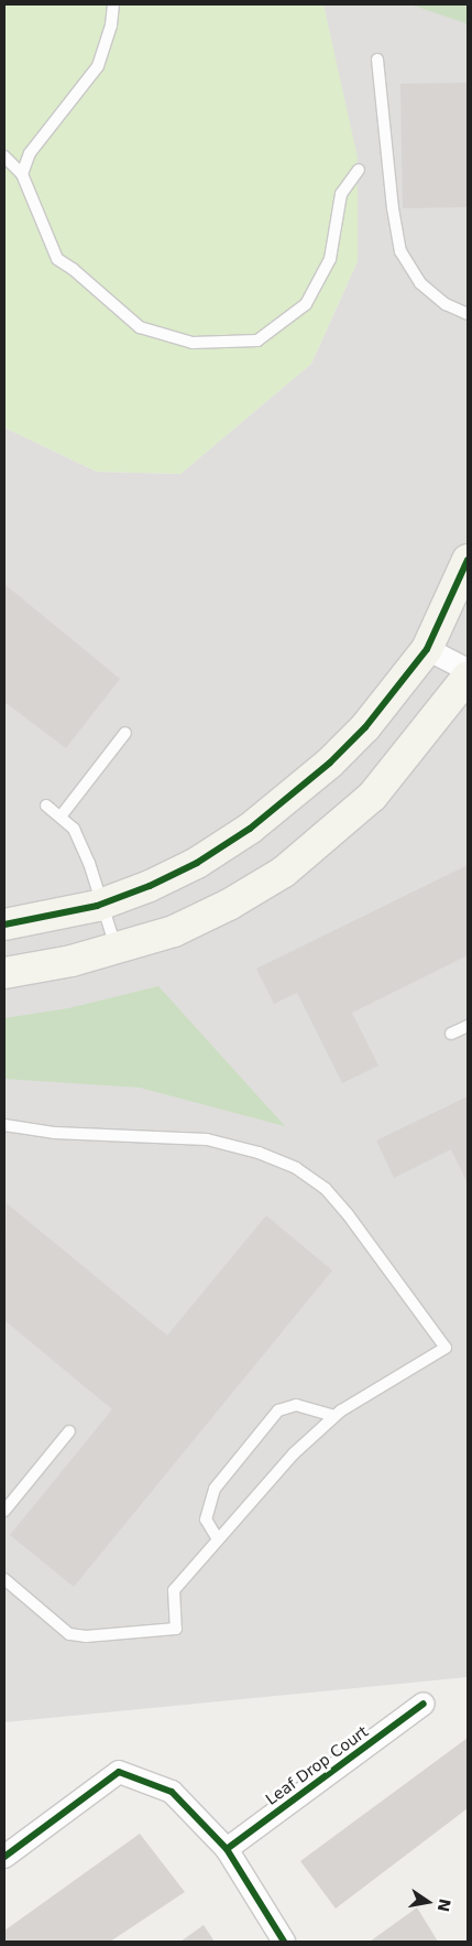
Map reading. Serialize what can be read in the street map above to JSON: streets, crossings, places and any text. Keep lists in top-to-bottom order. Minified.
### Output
{"streets":{"street":["Leaf Drop Court"]},"north":"right"}
